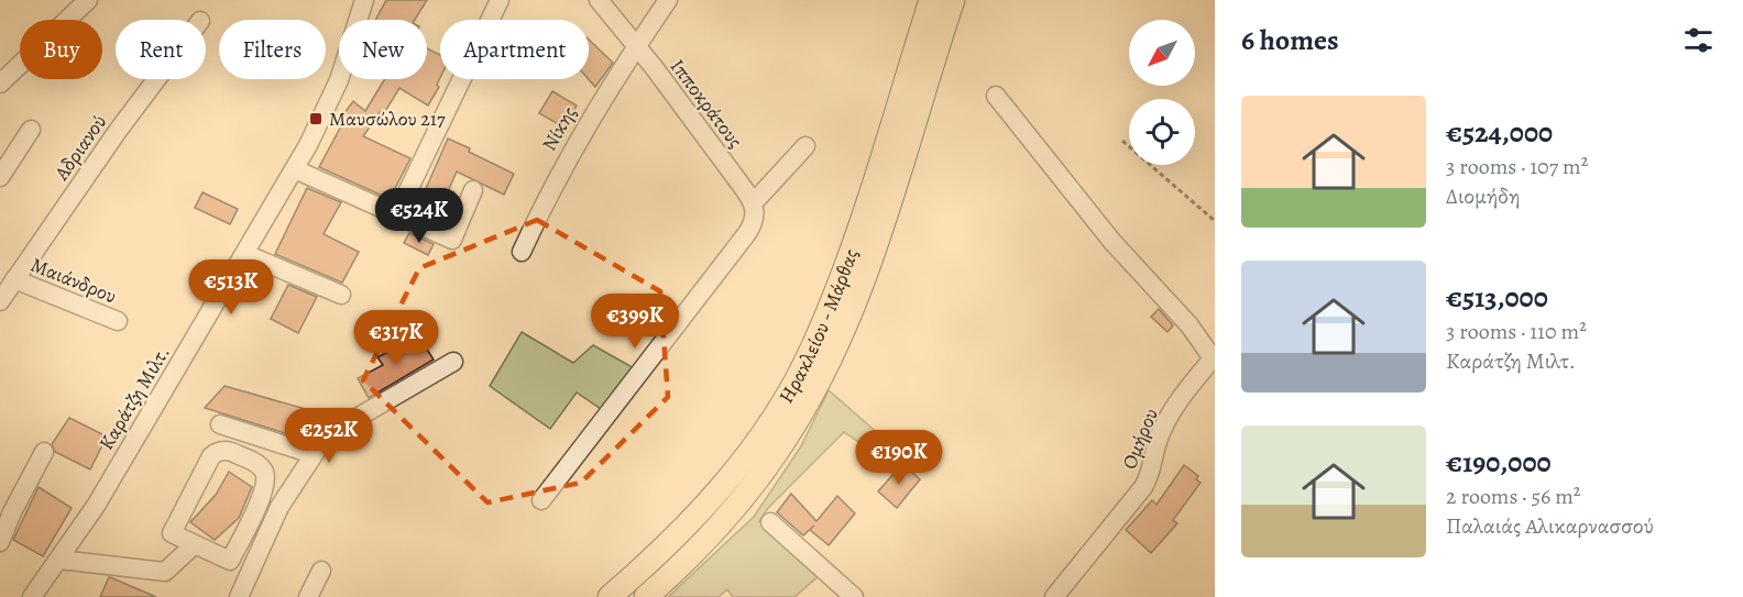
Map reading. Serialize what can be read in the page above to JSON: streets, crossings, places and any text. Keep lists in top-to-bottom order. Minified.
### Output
{"streets":{"main road":["Ηρακλείου - Μάρθας"],"street":["Ιπποκράτους","Νίκης","Αδριανού","Μαιάνδρου","Καράτζη Μιλτ.","Ομήρου"]},"crossings":[["Ιπποκράτους","Νίκης"],["Αδριανού","Μαιάνδρου"]],"places":{"transit":["Μαυσώλου 217"]},"north":"bottom left","page":{"heading":"6 homes","chip":["Buy","Rent","Filters","New","Apartment"],"list":[{"name":"€524,000","note":"3 rooms · 107 m² · Διομήδη"},{"name":"€513,000","note":"3 rooms · 110 m² · Καράτζη Μιλτ."},{"name":"€190,000","note":"2 rooms · 56 m² · Παλαιάς Αλικαρνασσού"}],"price":["€524K","€513K","€399K","€317K","€252K","€190K"]}}
